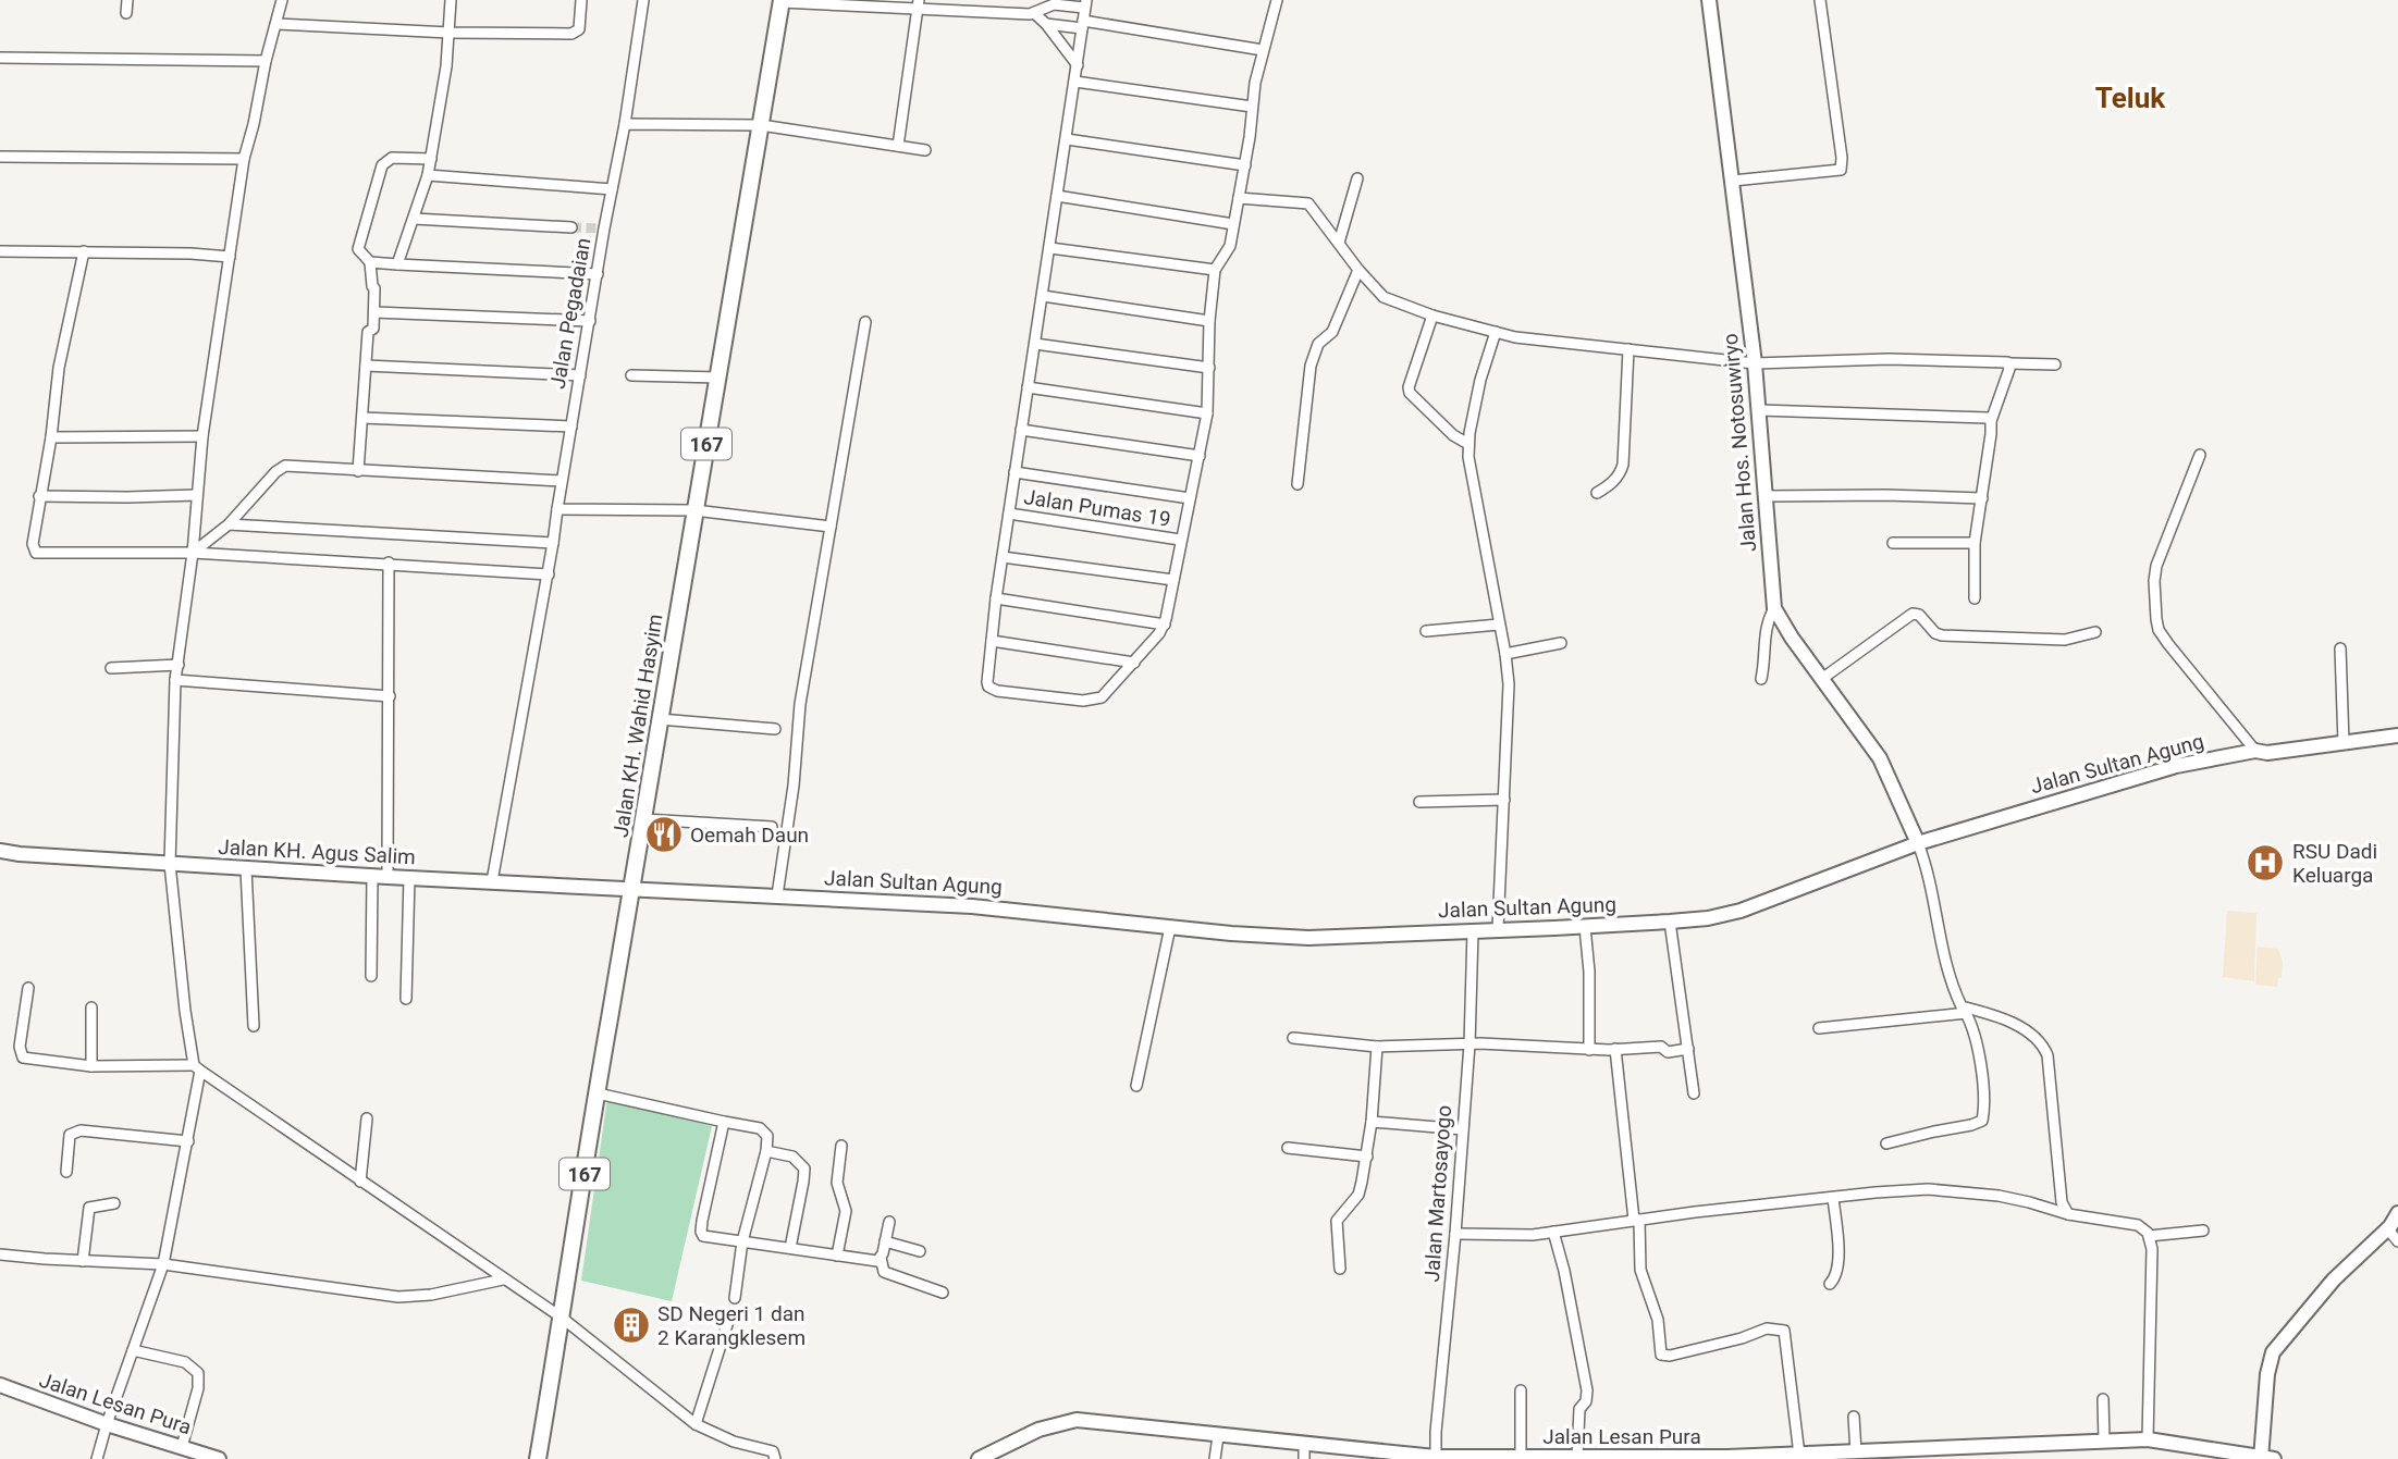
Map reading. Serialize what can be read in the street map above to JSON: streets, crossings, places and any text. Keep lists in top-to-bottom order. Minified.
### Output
{"streets":{"main road":["167","Jalan KH. Wahid Hasyim"],"street":["Jalan Pegadaian","Jalan Hos. Notosuwiryo","Jalan Pumas 19","Jalan Sultan Agung","Jalan KH. Agus Salim","Jalan Martosayogo","Jalan Lesan Pura"]},"crossings":[["Jalan Pegadaian","Jalan KH. Agus Salim"],["Jalan Hos. Notosuwiryo","Jalan Sultan Agung"],["Jalan KH. Wahid Hasyim","Jalan Sultan Agung"],["Jalan KH. Wahid Hasyim","Jalan KH. Agus Salim"],["Jalan Sultan Agung","Jalan KH. Agus Salim"],["Jalan Sultan Agung","Jalan Martosayogo"],["Jalan Martosayogo","Jalan Lesan Pura"]],"districts":["Teluk"],"places":{"restaurant":["Oemah Daun"],"hospital":["RSU Dadi Keluarga"],"building":["SD Negeri 1 dan 2 Karangklesem"]}}
